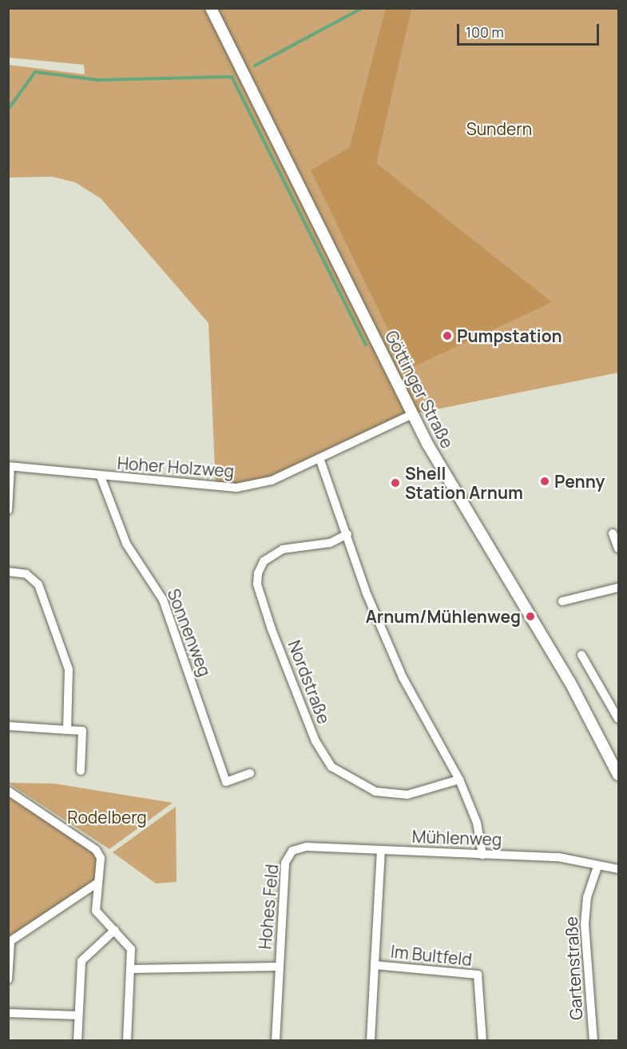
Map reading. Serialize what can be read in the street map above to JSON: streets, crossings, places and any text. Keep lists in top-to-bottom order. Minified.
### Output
{"streets":{"street":["Göttinger Straße","Hoher Holzweg","Sonnenweg","Nordstraße","Mühlenweg","Hohes Feld","Im Bultfeld","Gartenstraße"]},"crossings":[["Göttinger Straße","Hoher Holzweg"],["Hoher Holzweg","Sonnenweg"],["Mühlenweg","Hohes Feld"],["Mühlenweg","Im Bultfeld"],["Mühlenweg","Gartenstraße"]],"parks":["Sundern","Rodelberg"],"places":["Pumpstation","Penny","Shell Station Arnum","Arnum/Mühlenweg"],"scale_bar":"100 m"}
